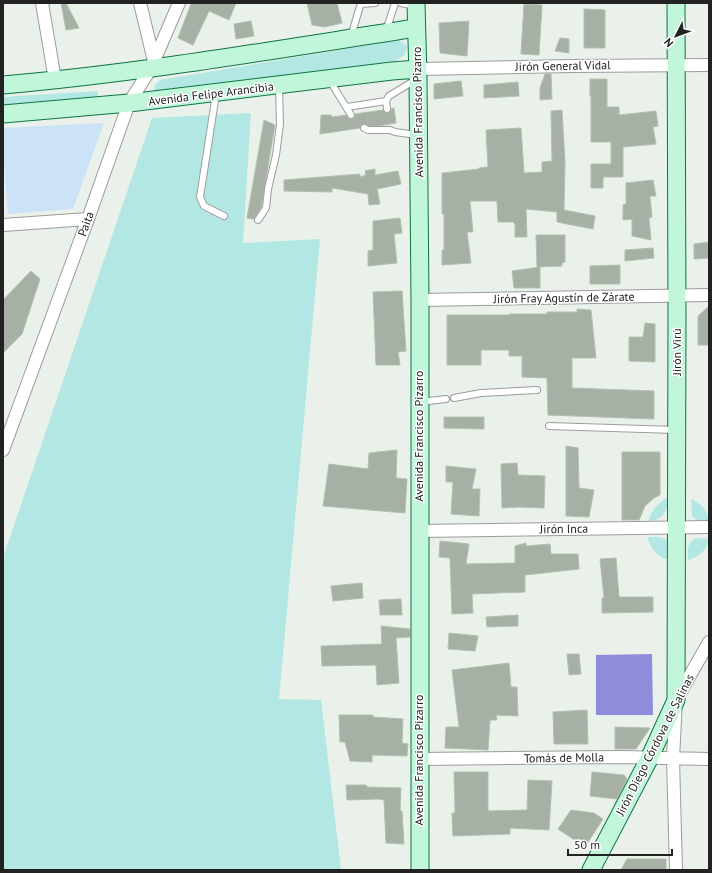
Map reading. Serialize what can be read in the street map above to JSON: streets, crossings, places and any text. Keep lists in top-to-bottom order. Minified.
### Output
{"streets":{"main road":["Avenida Felipe Arancibia","Avenida Francisco Pizarro","Jirón Virú","Jirón Diego Córdova de Salinas"],"street":["Jirón General Vidal","Paita","Jirón Fray Agustín de Zárate","Jirón Inca","Tomás de Molla"]},"crossings":[["Jirón General Vidal","Avenida Felipe Arancibia"],["Jirón General Vidal","Avenida Francisco Pizarro"],["Jirón General Vidal","Jirón Virú"],["Avenida Felipe Arancibia","Avenida Francisco Pizarro"],["Avenida Felipe Arancibia","Paita"],["Avenida Francisco Pizarro","Jirón Fray Agustín de Zárate"],["Avenida Francisco Pizarro","Jirón Inca"],["Avenida Francisco Pizarro","Tomás de Molla"],["Jirón Fray Agustín de Zárate","Jirón Virú"],["Jirón Virú","Jirón Inca"],["Jirón Virú","Jirón Diego Córdova de Salinas"],["Jirón Diego Córdova de Salinas","Tomás de Molla"]],"scale_bar":"50 m","north":"bottom left"}
